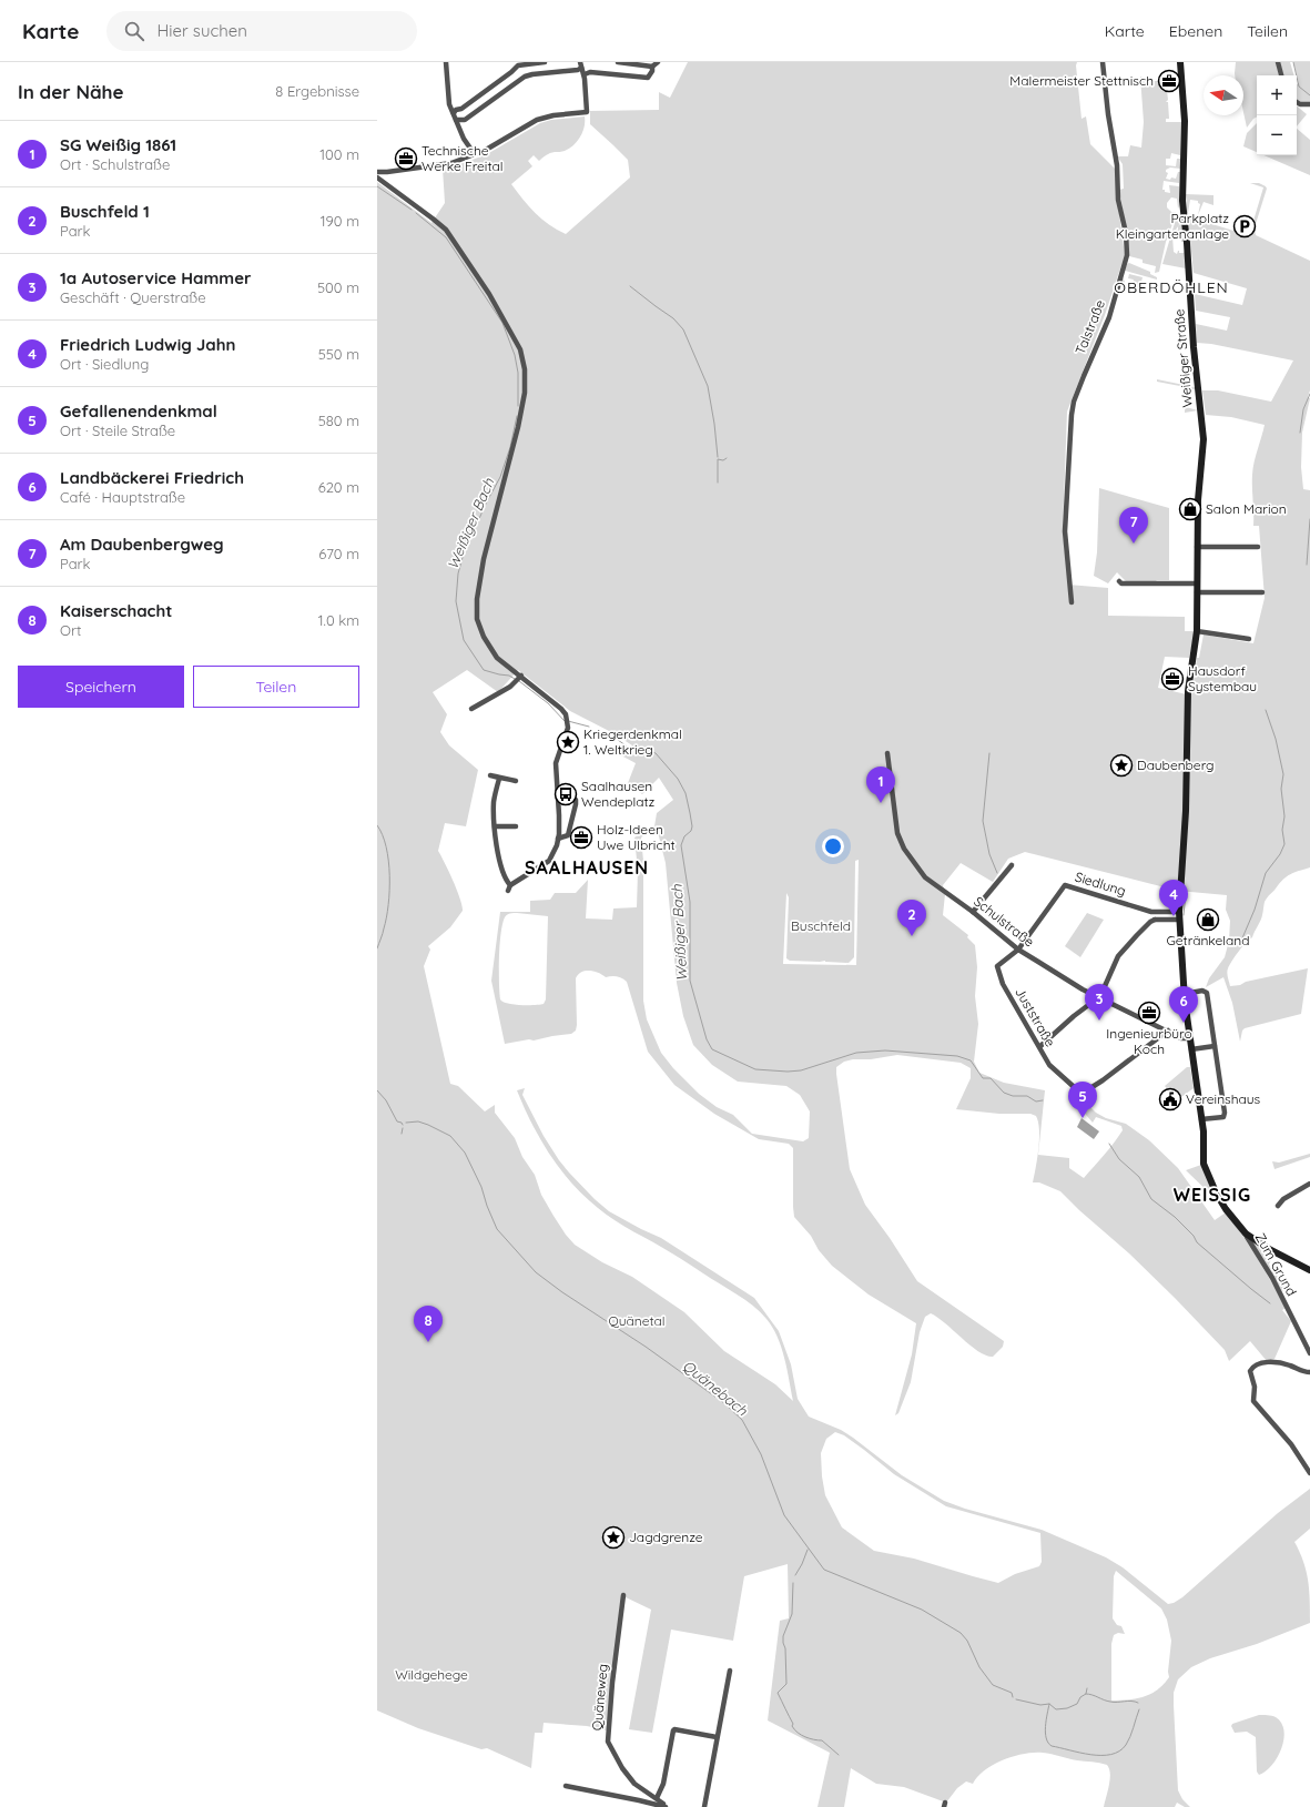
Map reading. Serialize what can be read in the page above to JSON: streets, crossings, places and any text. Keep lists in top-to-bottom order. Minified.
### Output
{"streets":{"street":["Talstraße","Weißiger Straße","Siedlung","Schulstraße","Juststraße","Zum Grund","Quäneweg"]},"crossings":[["Weißiger Straße","Siedlung"],["Weißiger Straße","Schulstraße"],["Weißiger Straße","Zum Grund"],["Siedlung","Schulstraße"],["Siedlung","Juststraße"],["Schulstraße","Juststraße"]],"districts":["OBERDÖHLEN","SAALHAUSEN","WEISSIG"],"water":["Weißiger Bach","Quänebach"],"parks":["Buschfeld","Quänetal","Wildgehege"],"places":{"office":["Malermeister Stettnisch","Technische Werke Freital","Hausdorf Systembau","Holz-Ideen Uwe Ulbricht","Ingenieurbüro Koch"],"parking":["Parkplatz Kleingartenanlage"],"shop":["Salon Marion","Getränkeland"],"place":["Kriegerdenkmal 1. Weltkrieg","Daubenberg","Jagdgrenze"],"bus stop":["Saalhausen Wendeplatz"],"public building":["Vereinshaus"]},"north":"left","page":{"header":"Karte","search":"Hier suchen","nav":["Karte","Ebenen","Teilen"],"heading":["In der Nähe","8 Ergebnisse"],"map_buttons":["+","−"],"list":[{"mark":"1","name":"SG Weißig 1861","note":"Ort · Schulstraße","value":"100 m"},{"mark":"2","name":"Buschfeld 1","note":"Park","value":"190 m"},{"mark":"3","name":"1a Autoservice Hammer","note":"Geschäft · Querstraße","value":"500 m"},{"mark":"4","name":"Friedrich Ludwig Jahn","note":"Ort · Siedlung","value":"550 m"},{"mark":"5","name":"Gefallenendenkmal","note":"Ort · Steile Straße","value":"580 m"},{"mark":"6","name":"Landbäckerei Friedrich","note":"Café · Hauptstraße","value":"620 m"},{"mark":"7","name":"Am Daubenbergweg","note":"Park","value":"670 m"},{"mark":"8","name":"Kaiserschacht","note":"Ort","value":"1.0 km"}],"pins":["7","1","4","2","3","6","5","8"],"buttons":["Speichern","Teilen"]}}
